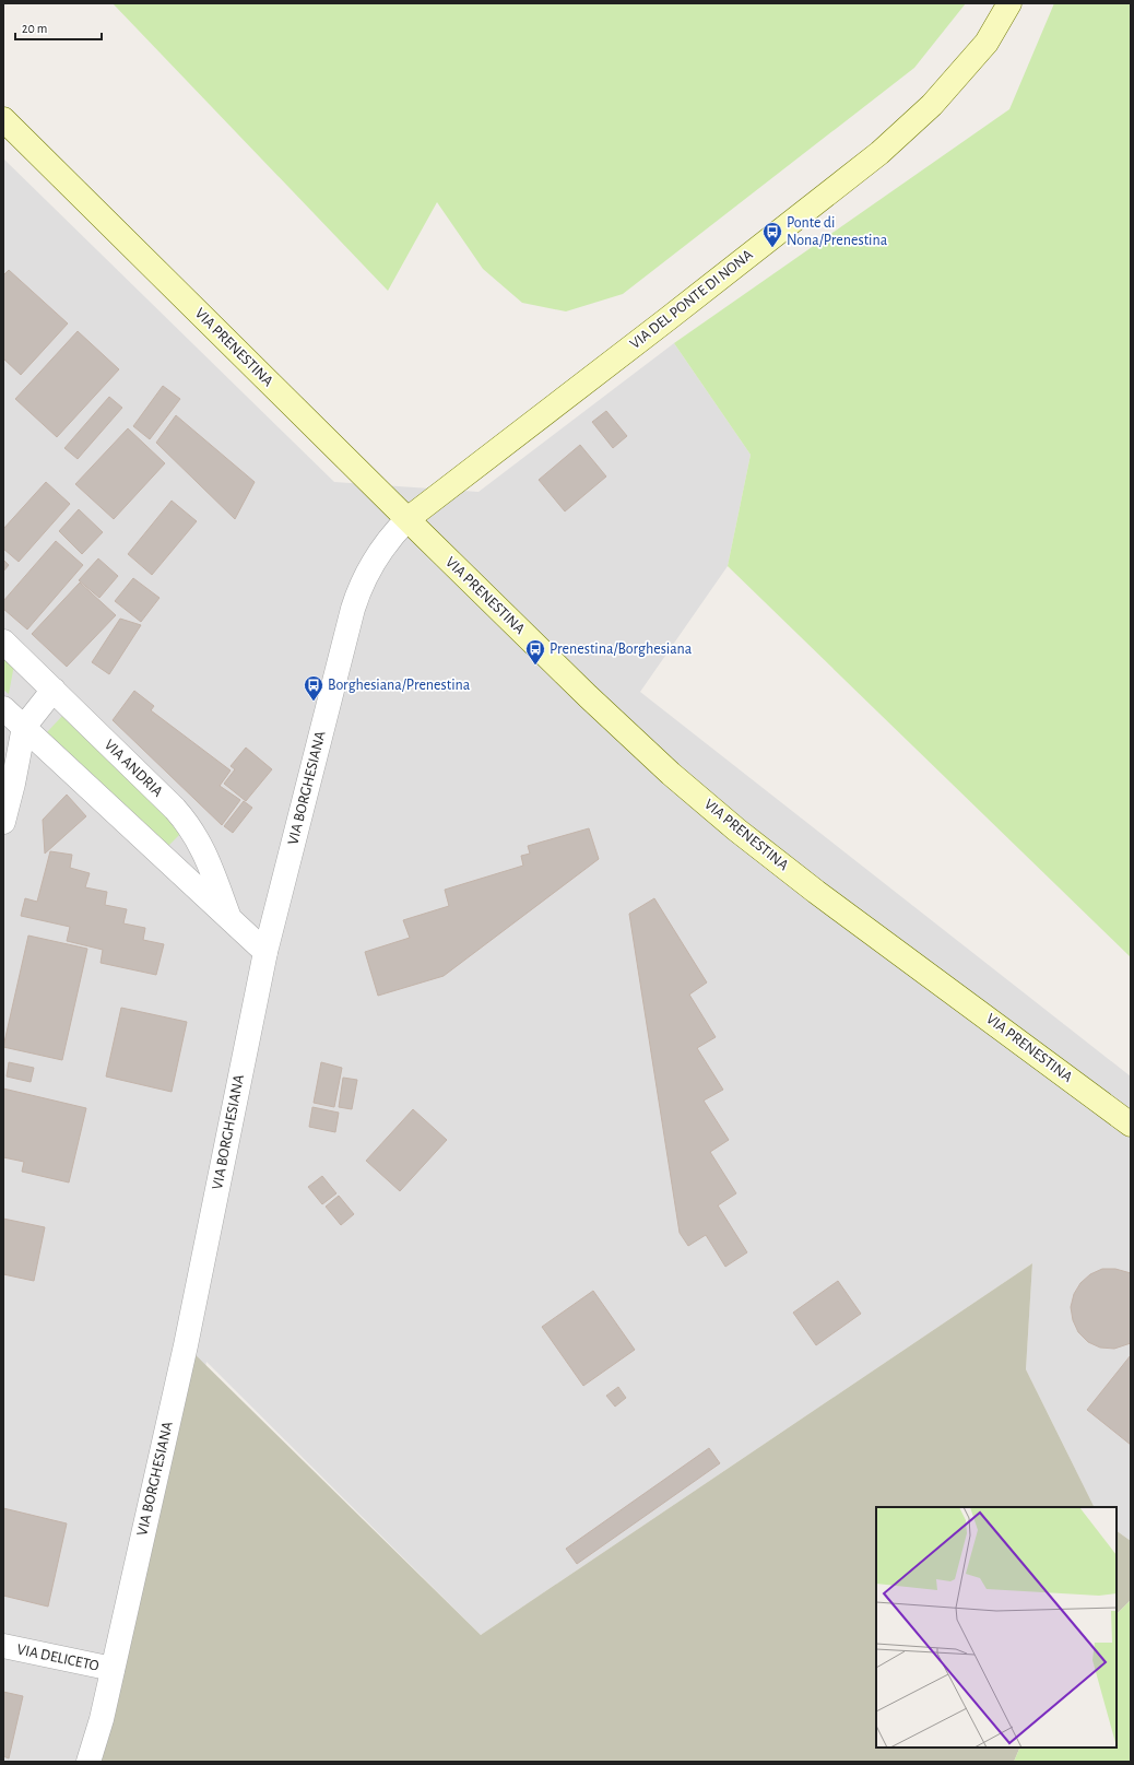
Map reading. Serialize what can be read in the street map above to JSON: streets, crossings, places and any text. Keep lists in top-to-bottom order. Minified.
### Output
{"streets":{"main road":["VIA DEL PONTE DI NONA","VIA PRENESTINA"],"street":["VIA ANDRIA","VIA BORGHESIANA","VIA DELICETO"]},"crossings":[["VIA DEL PONTE DI NONA","VIA PRENESTINA"],["VIA DEL PONTE DI NONA","VIA BORGHESIANA"],["VIA PRENESTINA","VIA BORGHESIANA"],["VIA ANDRIA","VIA BORGHESIANA"],["VIA BORGHESIANA","VIA DELICETO"]],"places":{"bus stop":["Ponte di Nona/Prenestina","Prenestina/Borghesiana","Borghesiana/Prenestina"]},"scale_bar":"20 m"}
